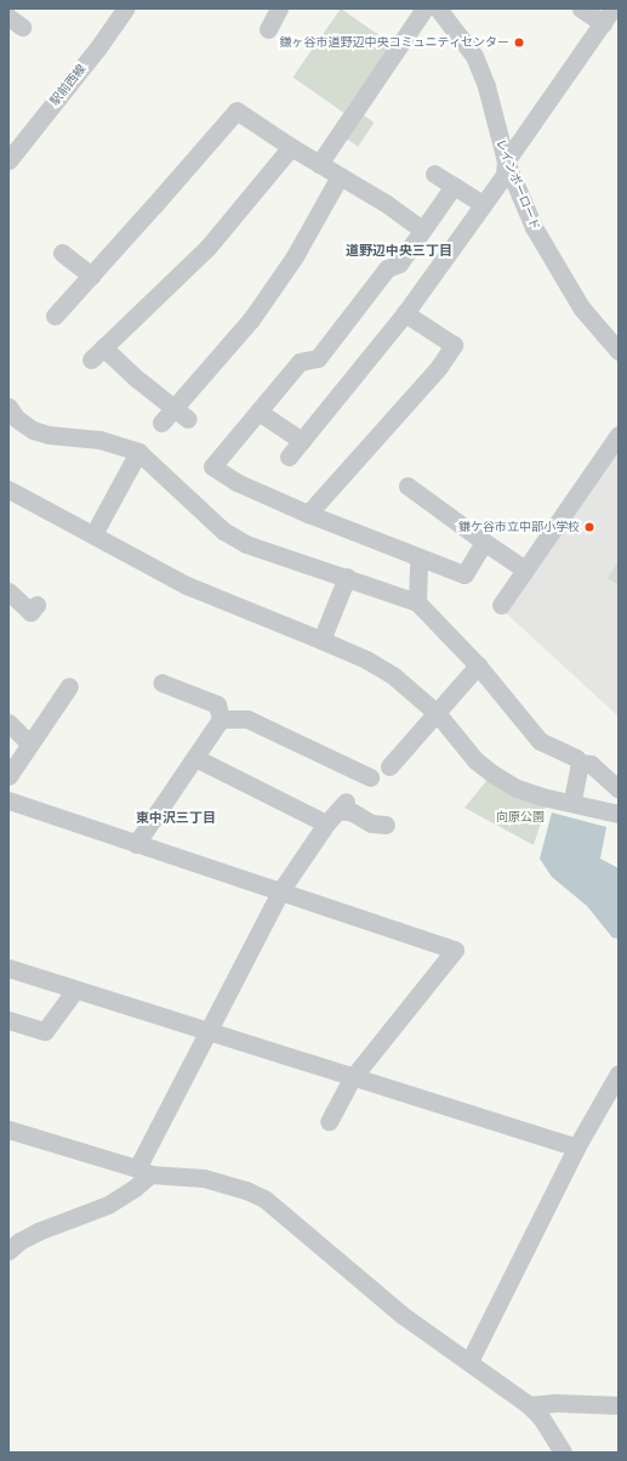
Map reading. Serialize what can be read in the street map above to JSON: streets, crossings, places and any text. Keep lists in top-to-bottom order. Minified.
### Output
{"streets":{"street":["駅前西線","レインボーロード"]},"districts":["道野辺中央三丁目","東中沢三丁目"],"parks":["向原公園"],"places":["鎌ヶ谷市道野辺中央コミュニティセンター","鎌ケ谷市立中部小学校"]}
